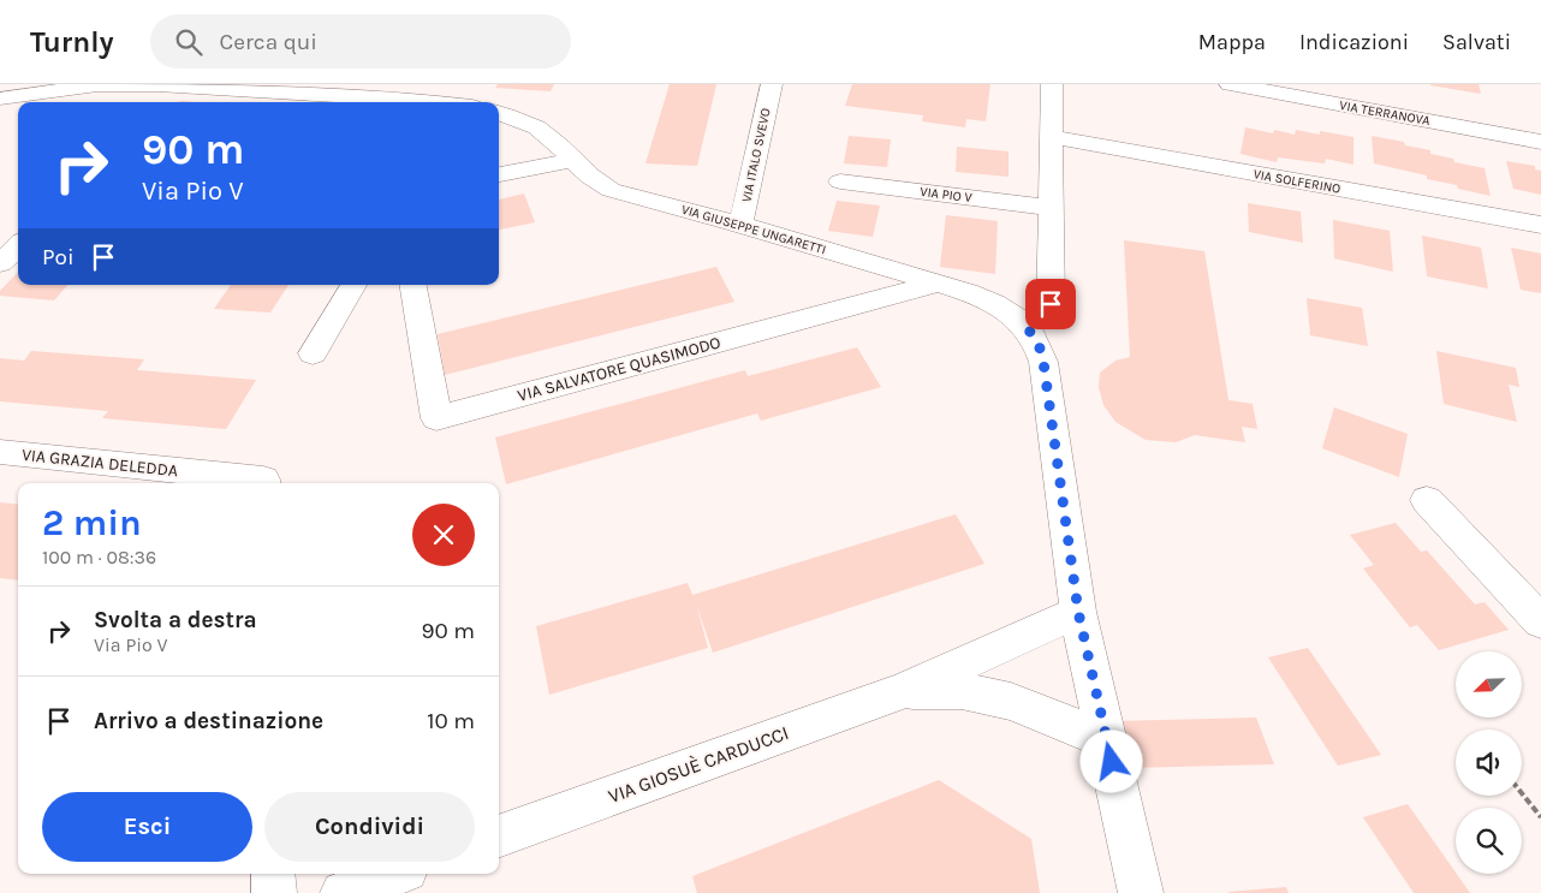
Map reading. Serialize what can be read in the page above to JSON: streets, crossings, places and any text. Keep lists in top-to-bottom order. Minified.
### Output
{"streets":{"street":["VIA TERRANOVA","VIA ITALO SVEVO","VIA SOLFERINO","VIA PIO V","VIA GIUSEPPE UNGARETTI","VIA SALVATORE QUASIMODO","VIA GRAZIA DELEDDA","VIA GIOSUÈ CARDUCCI"]},"crossings":[["VIA ITALO SVEVO","VIA GIUSEPPE UNGARETTI"],["VIA GIUSEPPE UNGARETTI","VIA SALVATORE QUASIMODO"]],"north":"bottom left","page":{"header":"Turnly","search":"Cerca qui","nav":["Mappa","Indicazioni","Salvati"],"turn":["90 m","Via Pio V"],"then":"Poi","heading":["2 min","100 m · 08:36"],"list":[{"name":"Svolta a destra","note":"Via Pio V","value":"90 m"},{"name":"Arrivo a destinazione","value":"10 m"}],"buttons":["Esci","Condividi"]}}
